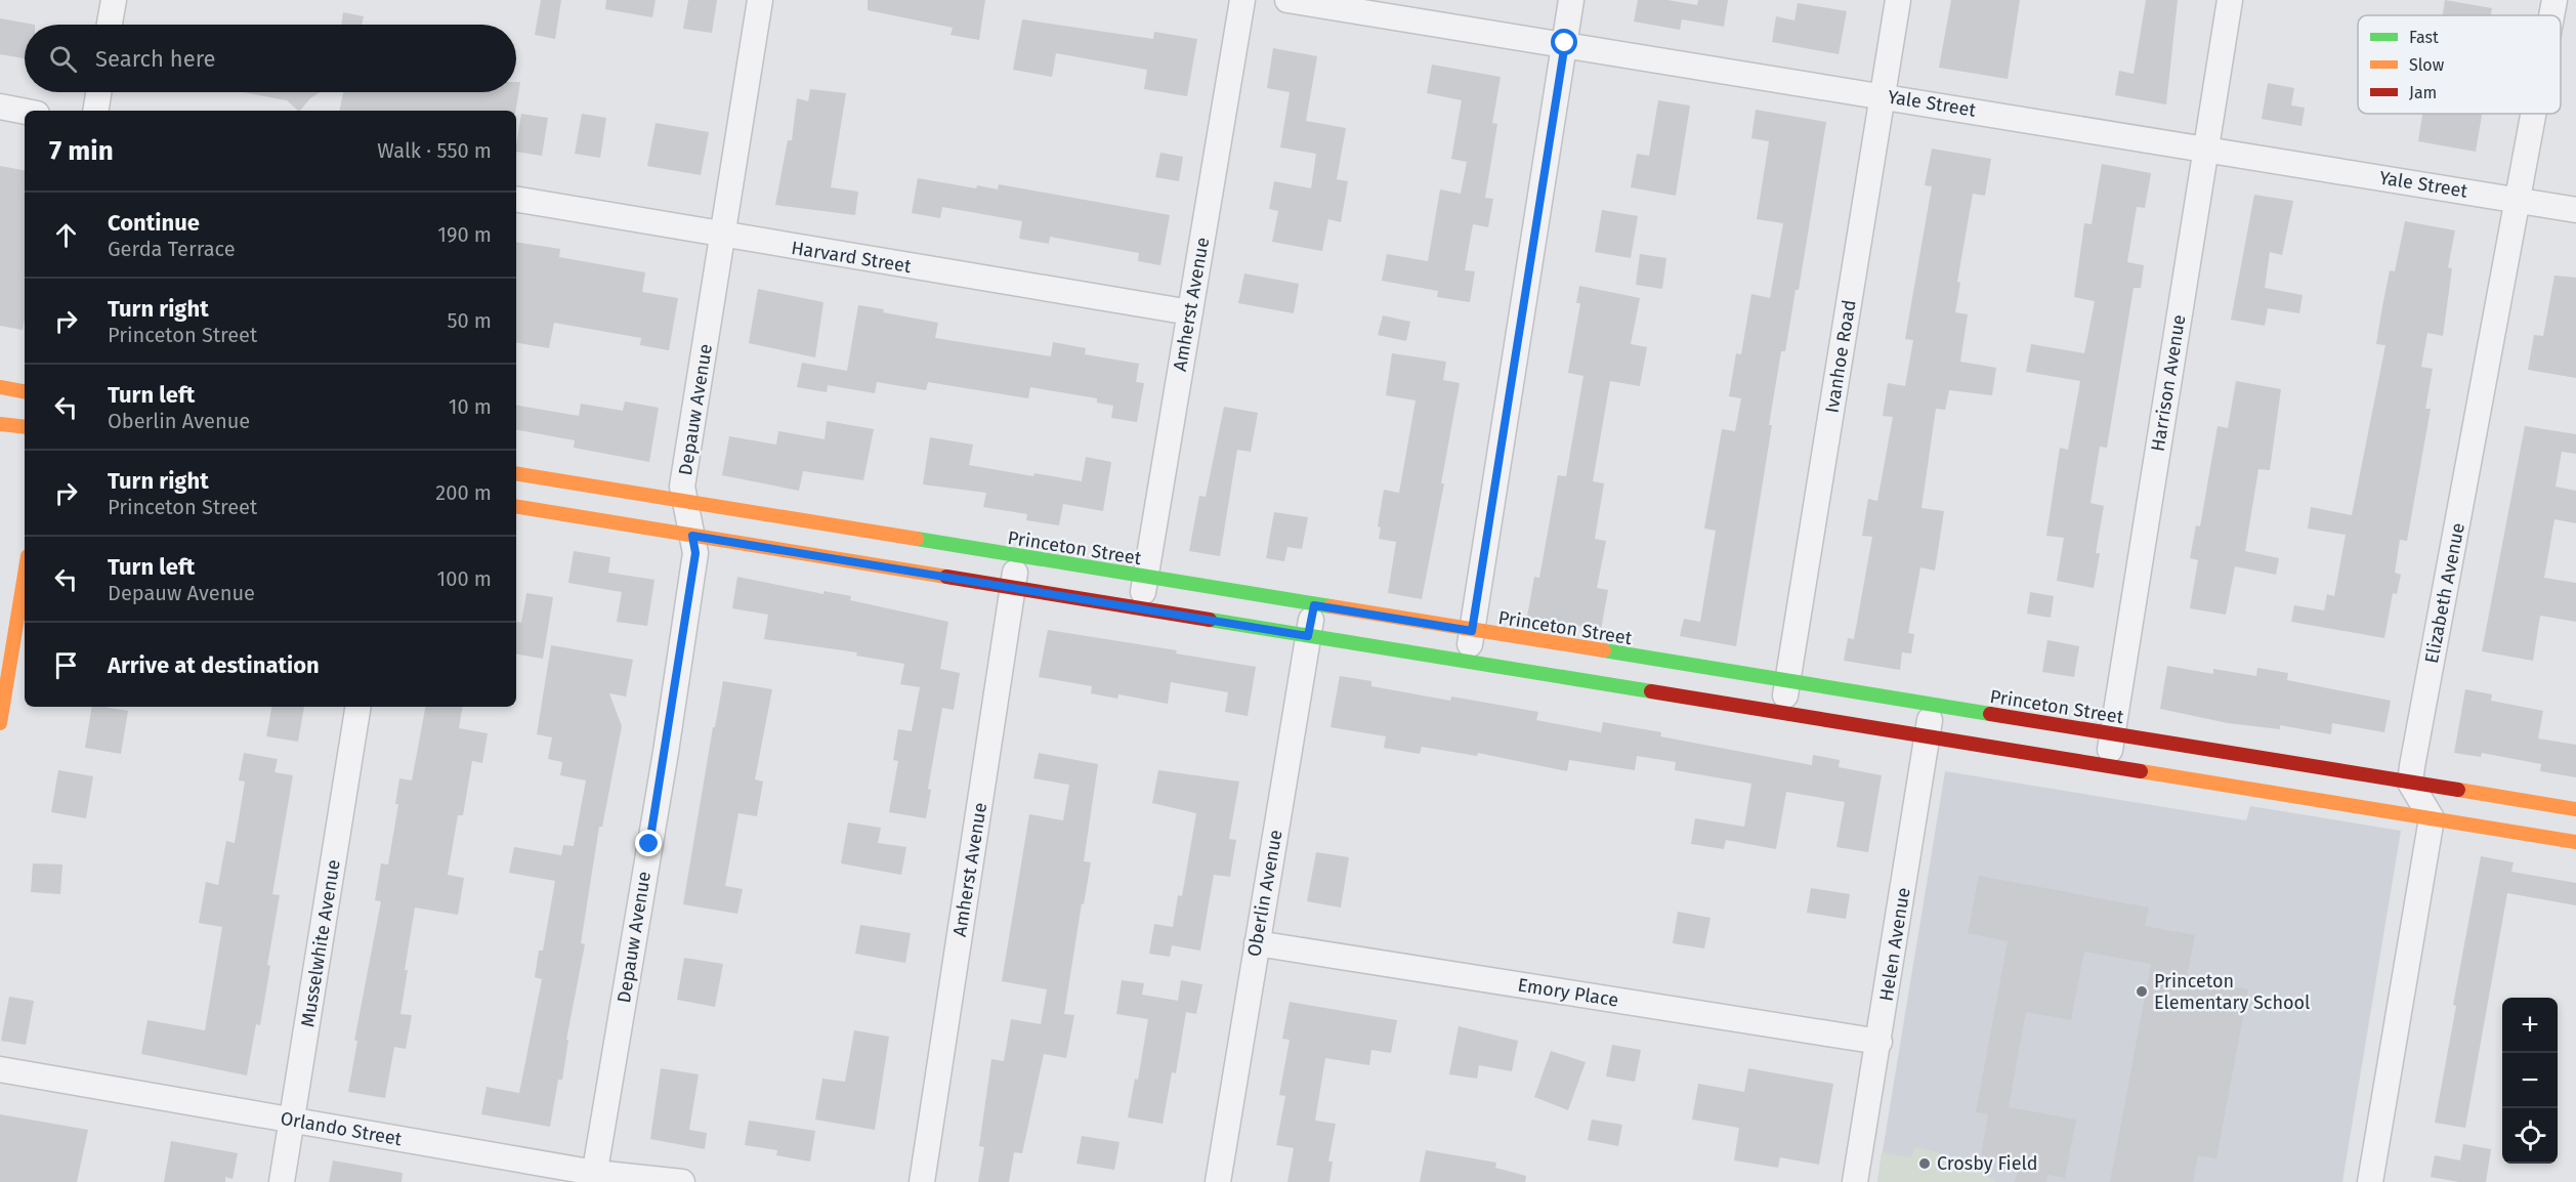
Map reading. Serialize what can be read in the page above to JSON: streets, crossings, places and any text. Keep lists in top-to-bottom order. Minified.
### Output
{"streets":{"main road":["Princeton Street"],"street":["Yale Street","Harvard Street","Amherst Avenue","Ivanhoe Road","Harrison Avenue","Depauw Avenue","Elizabeth Avenue","Oberlin Avenue","Musselwhite Avenue","Helen Avenue","Emory Place","Orlando Street"]},"crossings":[["Yale Street","Ivanhoe Road"],["Yale Street","Harrison Avenue"],["Yale Street","Elizabeth Avenue"],["Harvard Street","Amherst Avenue"],["Harvard Street","Depauw Avenue"],["Amherst Avenue","Princeton Street"],["Ivanhoe Road","Princeton Street"],["Harrison Avenue","Princeton Street"],["Depauw Avenue","Princeton Street"],["Depauw Avenue","Orlando Street"],["Princeton Street","Elizabeth Avenue"],["Princeton Street","Oberlin Avenue"],["Princeton Street","Helen Avenue"],["Oberlin Avenue","Emory Place"],["Musselwhite Avenue","Orlando Street"],["Helen Avenue","Emory Place"]],"places":["Princeton Elementary School","Crosby Field"],"legend":["Fast","Slow","Jam"],"page":{"search":"Search here","heading":["7 min","Walk · 550 m"],"list":[["Continue","Gerda Terrace","190 m"],["Turn right","Princeton Street","50 m"],["Turn left","Oberlin Avenue","10 m"],["Turn right","Princeton Street","200 m"],["Turn left","Depauw Avenue","100 m"],"Arrive at destination"],"map_buttons":["+","−"]}}
